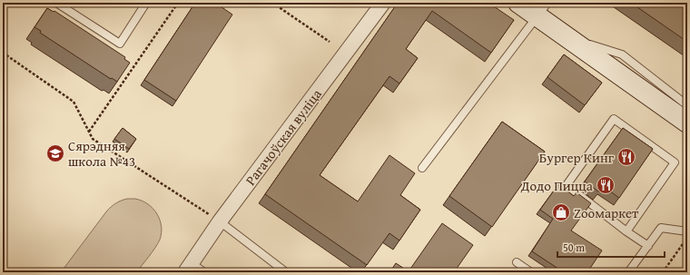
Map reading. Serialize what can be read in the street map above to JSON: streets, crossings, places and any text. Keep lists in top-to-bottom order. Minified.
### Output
{"streets":{"street":["Рагачоўская вуліца"]},"places":{"school or university":["Сярэдняя школа №43"],"restaurant":["Бургер Кинг","Додо Пицца"],"shop":["Zooмаркет"]},"scale_bar":"50 m"}
